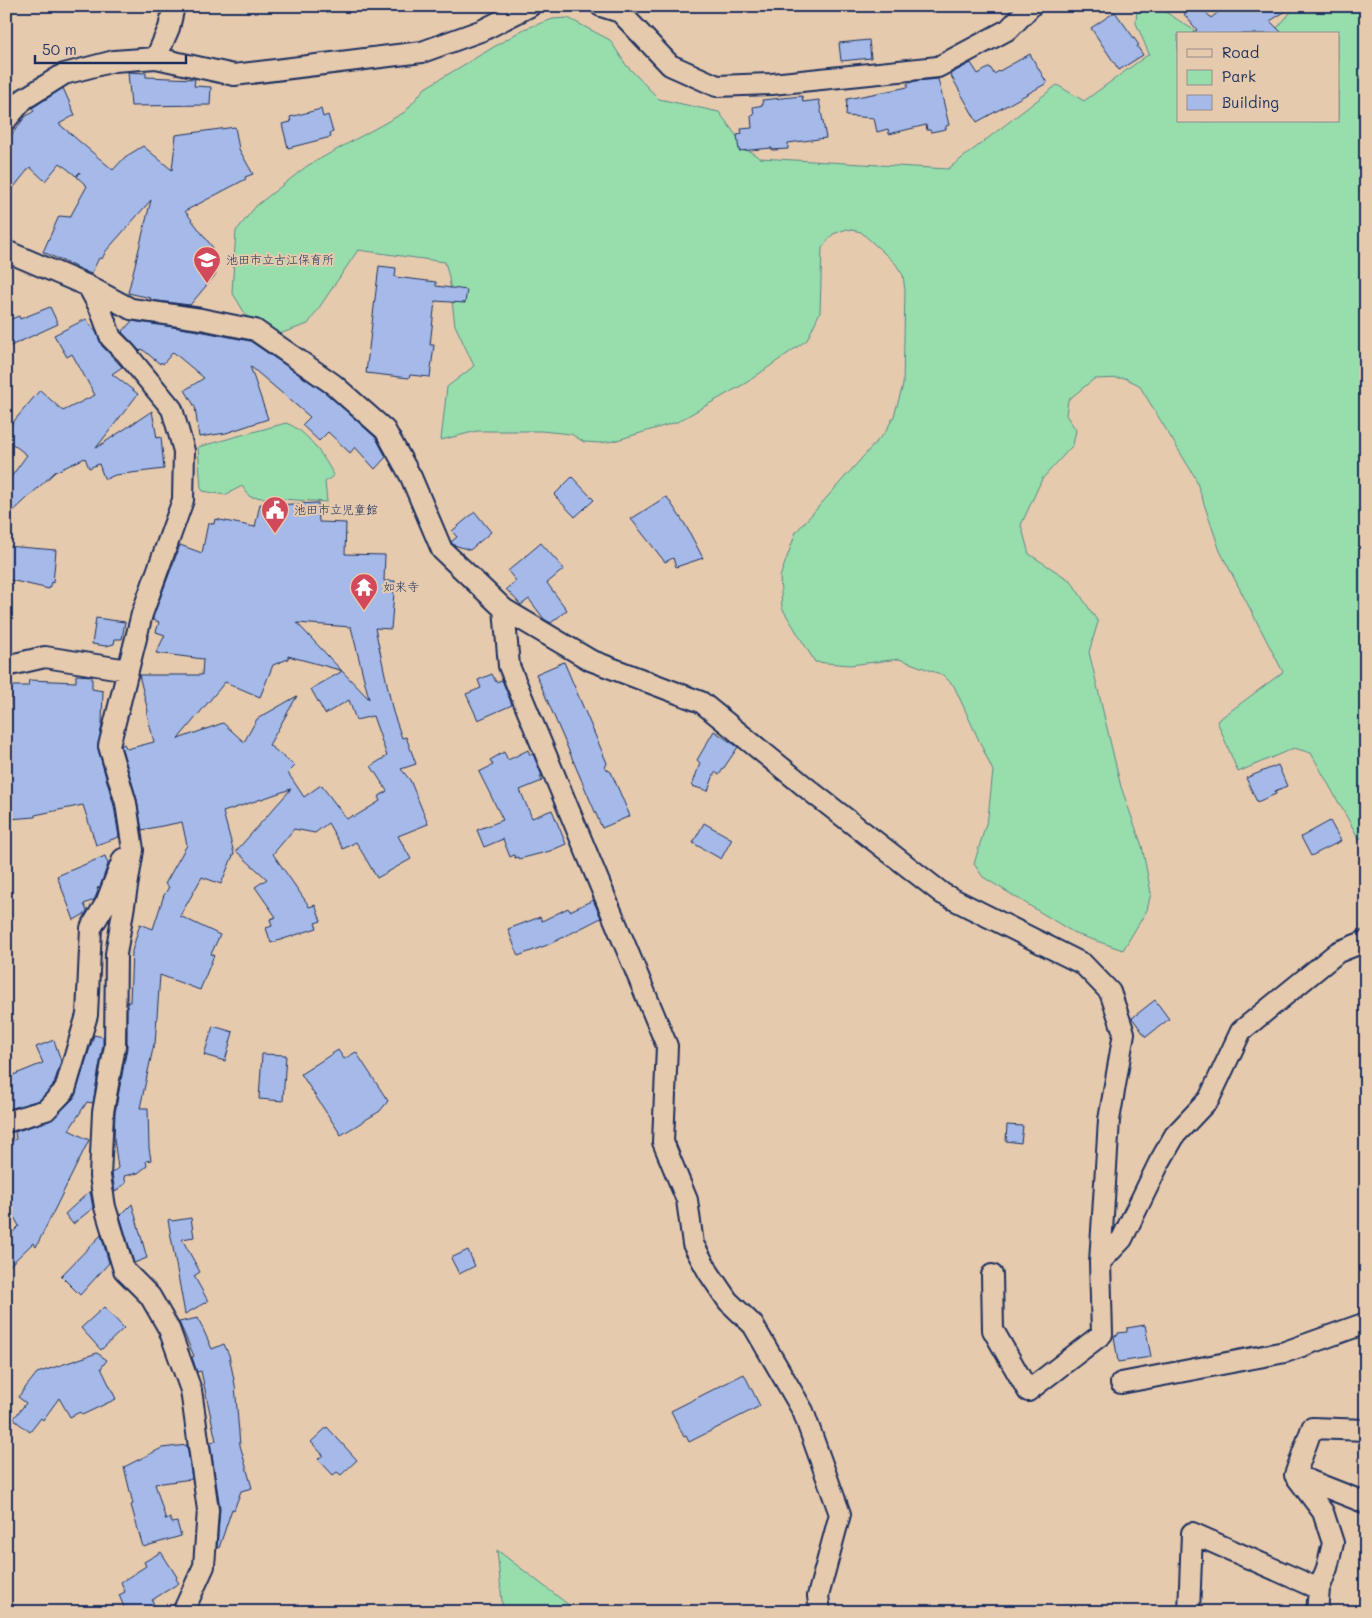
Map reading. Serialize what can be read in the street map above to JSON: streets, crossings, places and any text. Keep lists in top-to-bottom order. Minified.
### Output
{"places":{"school or university":["池田市立古江保育所"],"public building":["池田市立児童館"],"temple":["如来寺"]},"legend":["Road","Park","Building"],"scale_bar":"50 m"}
